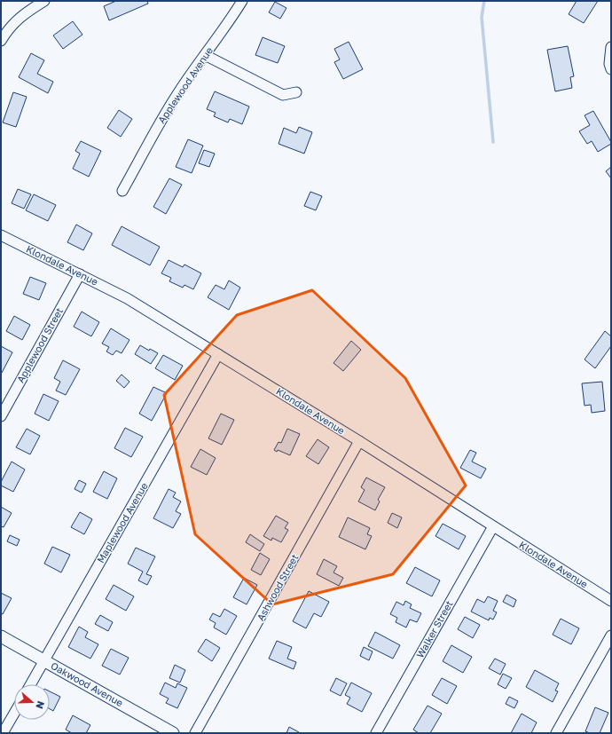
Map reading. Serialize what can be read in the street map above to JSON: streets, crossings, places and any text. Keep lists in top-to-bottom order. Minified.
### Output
{"streets":{"street":["Applewood Avenue","Klondale Avenue","Applewood Street","Maplewood Avenue","Ashwood Street","Walker Street","Oakwood Avenue"]},"crossings":[["Klondale Avenue","Applewood Street"],["Klondale Avenue","Maplewood Avenue"],["Klondale Avenue","Ashwood Street"],["Klondale Avenue","Walker Street"],["Maplewood Avenue","Oakwood Avenue"]],"north":"right"}
